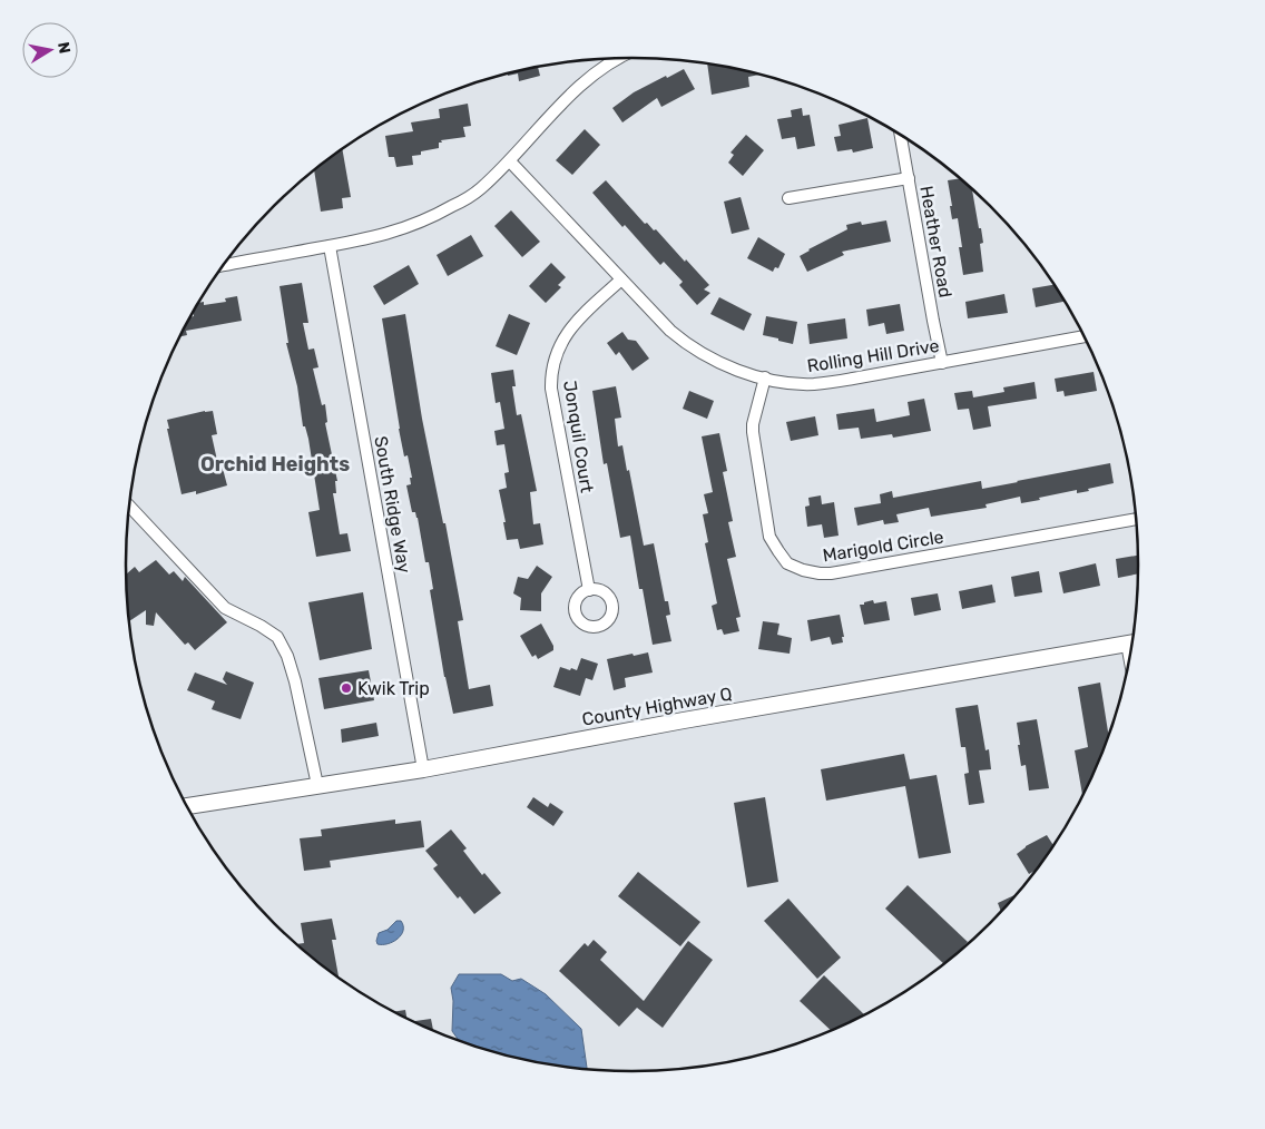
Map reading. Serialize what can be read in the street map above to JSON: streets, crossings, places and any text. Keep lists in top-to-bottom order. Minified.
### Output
{"streets":{"main road":["County Highway Q"],"street":["Heather Road","Rolling Hill Drive","Jonquil Court","South Ridge Way","Marigold Circle"]},"crossings":[["Heather Road","Rolling Hill Drive"],["Rolling Hill Drive","Jonquil Court"],["Rolling Hill Drive","Marigold Circle"],["South Ridge Way","County Highway Q"]],"districts":["Orchid Heights"],"places":["Kwik Trip"],"north":"right"}
